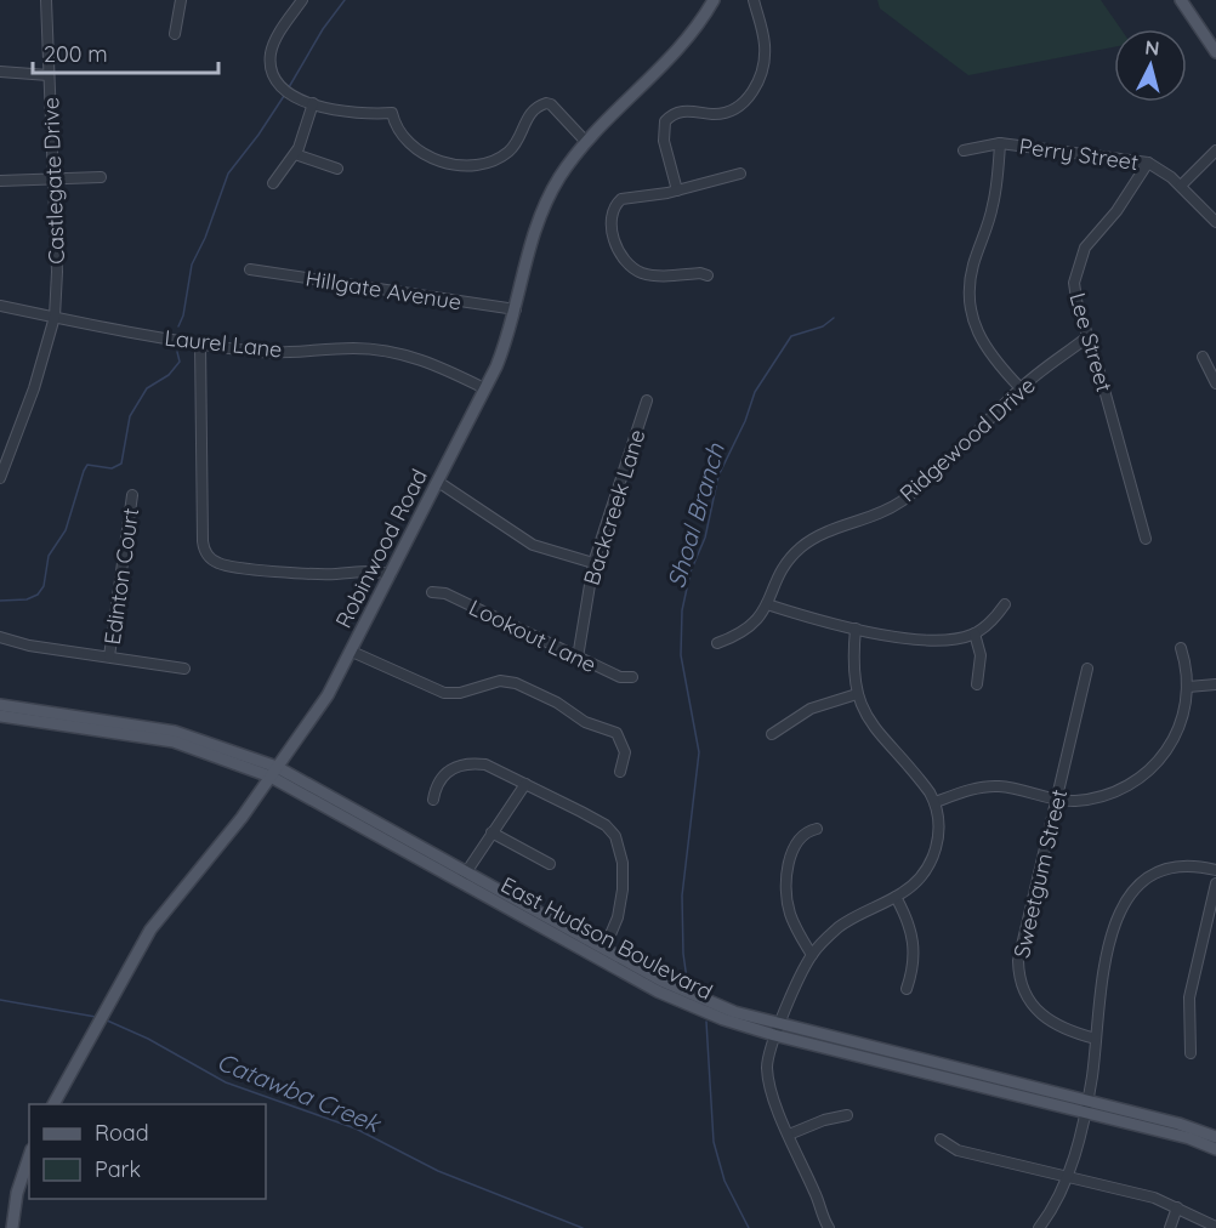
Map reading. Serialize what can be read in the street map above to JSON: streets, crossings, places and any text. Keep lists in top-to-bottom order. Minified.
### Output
{"streets":{"main road":["Robinwood Road","East Hudson Boulevard"],"street":["Perry Street","Castlegate Drive","Hillgate Avenue","Lee Street","Laurel Lane","Ridgewood Drive","Backcreek Lane","Edinton Court","Lookout Lane","Sweetgum Street"]},"crossings":[["Perry Street","Lee Street"],["Castlegate Drive","Laurel Lane"],["Hillgate Avenue","Robinwood Road"],["Lee Street","Ridgewood Drive"],["Laurel Lane","Robinwood Road"],["Backcreek Lane","Lookout Lane"],["Robinwood Road","East Hudson Boulevard"]],"water":["Shoal Branch","Catawba Creek"],"legend":["Road","Park"],"scale_bar":"200 m","north":"top"}
